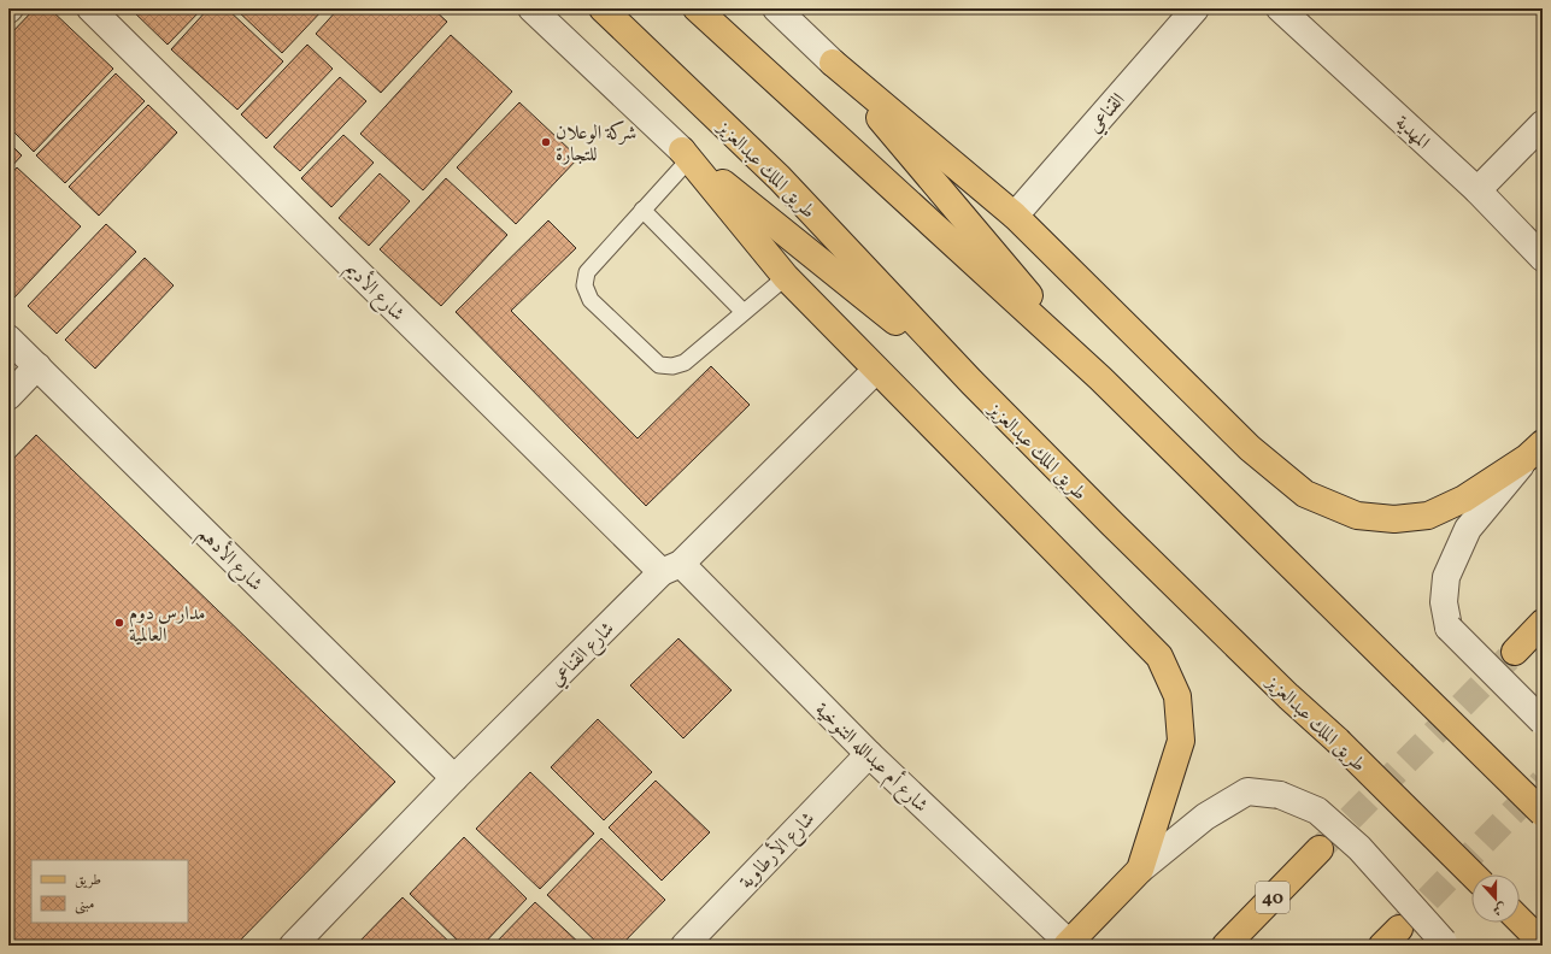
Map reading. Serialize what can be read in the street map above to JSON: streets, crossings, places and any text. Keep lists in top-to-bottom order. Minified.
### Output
{"streets":{"main road":["طريق الملك عبدالعزيز","40"],"street":["القناعي","المهدية","شارع الأديم","شارع الأدهم","شارع القناعي","شارع أم عبدالله التنوخية","شارع الأرطاوية"]},"crossings":[["شارع الأديم","شارع القناعي"],["شارع الأديم","شارع أم عبدالله التنوخية"],["شارع الأدهم","شارع القناعي"],["شارع القناعي","شارع أم عبدالله التنوخية"],["شارع أم عبدالله التنوخية","شارع الأرطاوية"]],"places":["شركة الوعلان للتجارة","مدارس دوم العالمية"],"legend":["طريق","مبنى"],"north":"bottom"}
